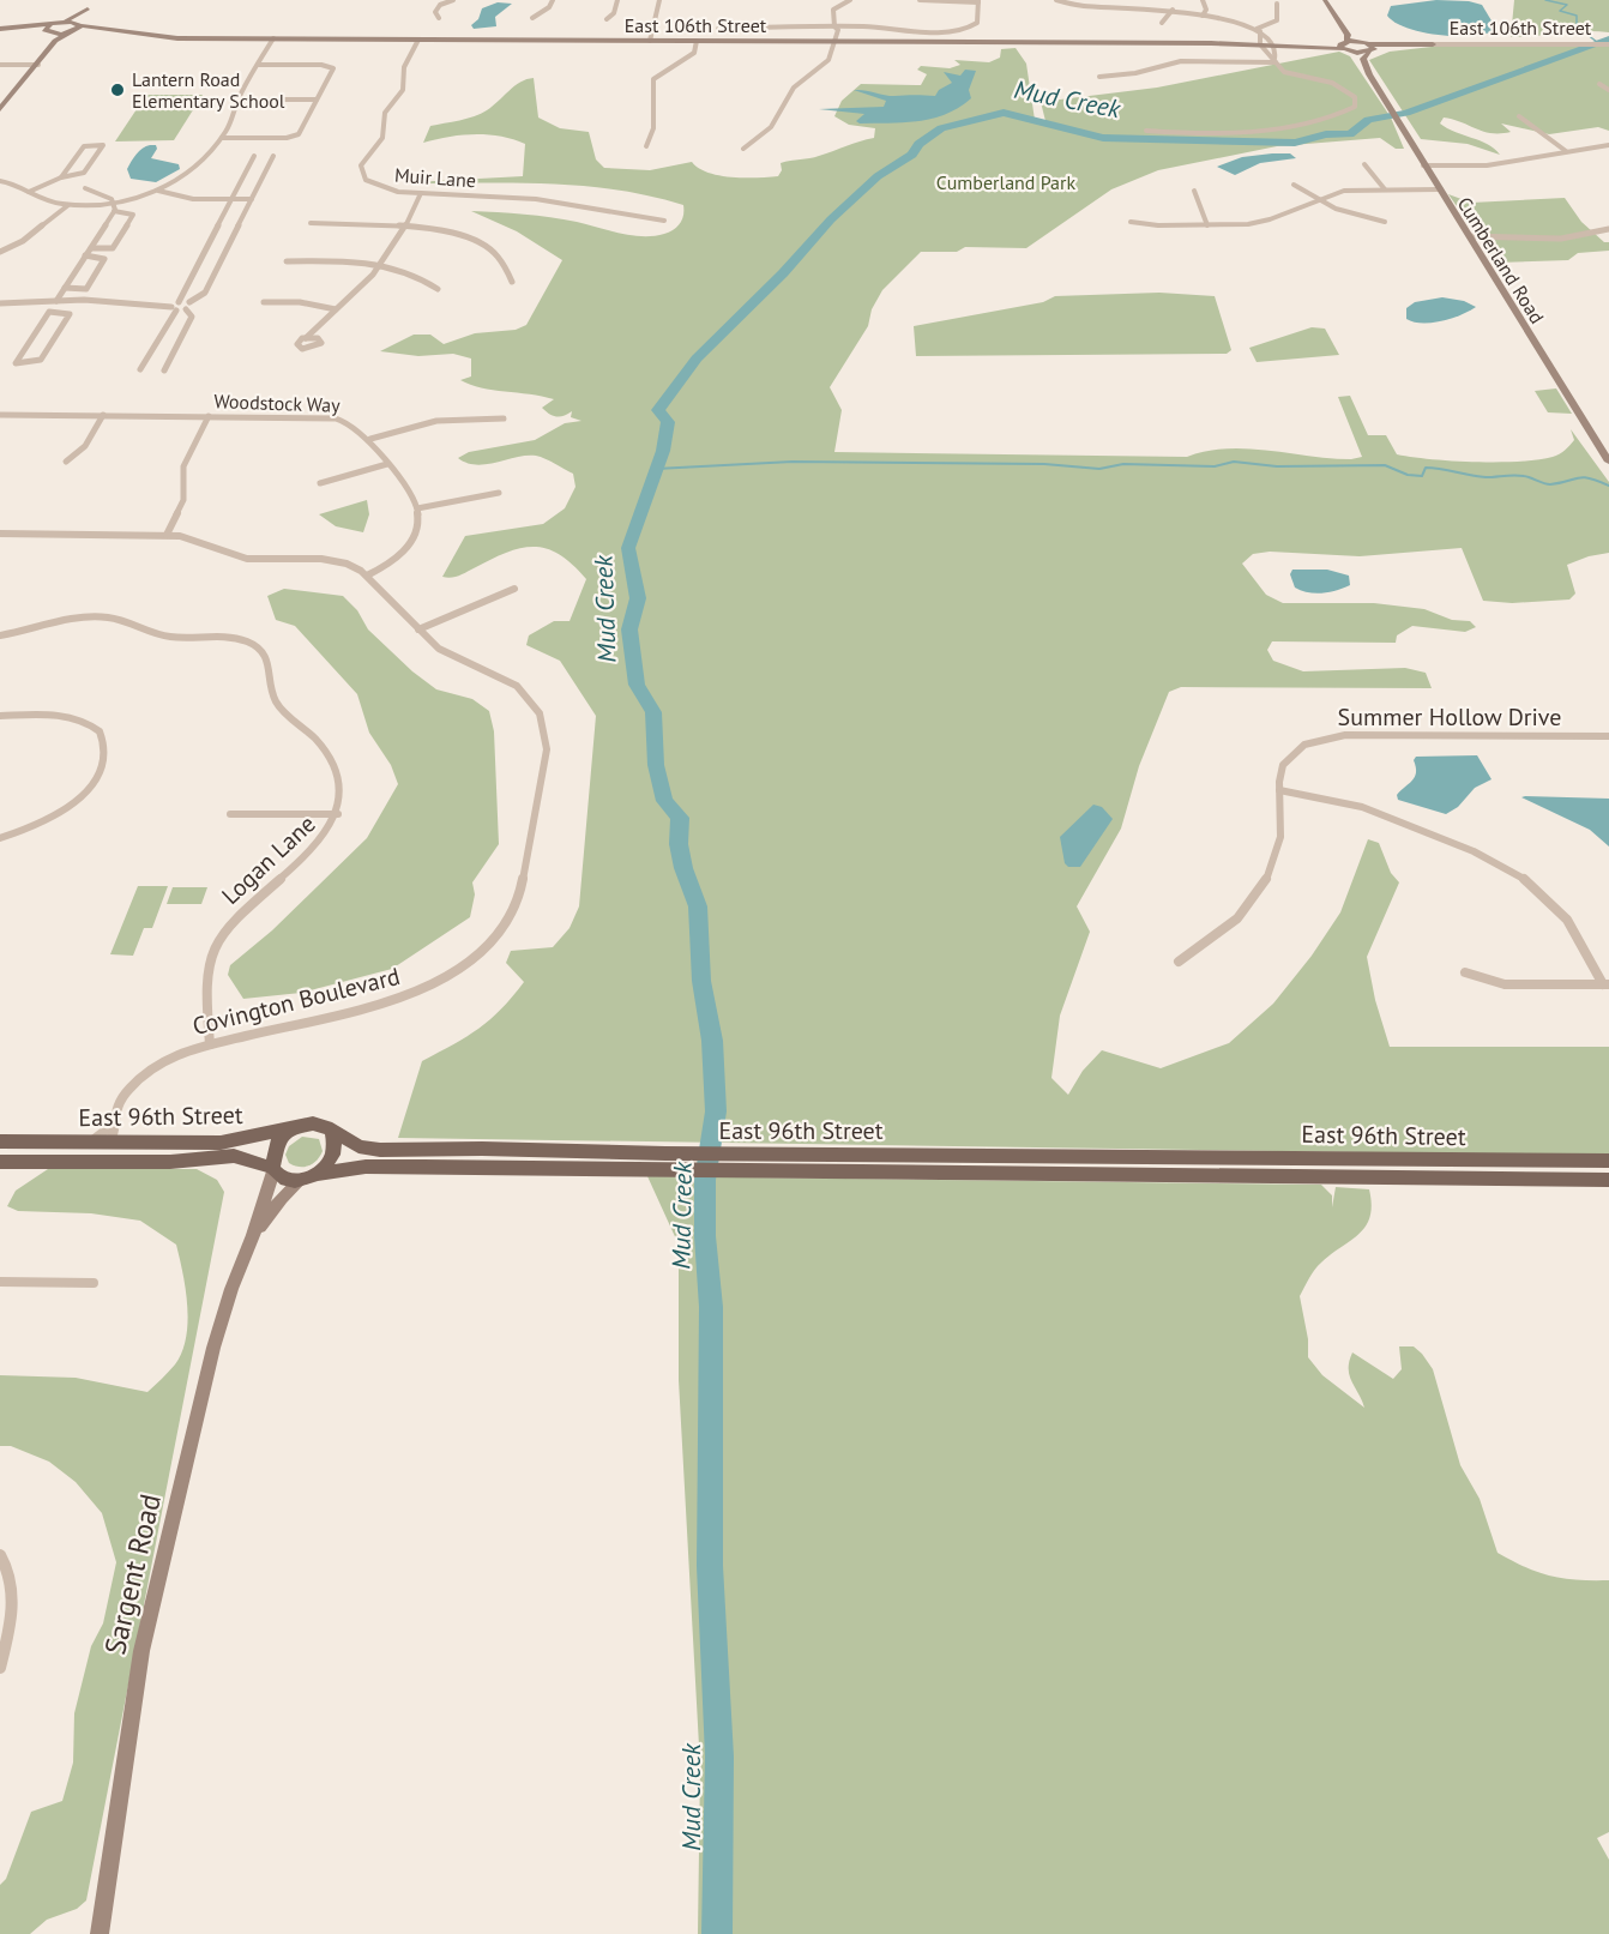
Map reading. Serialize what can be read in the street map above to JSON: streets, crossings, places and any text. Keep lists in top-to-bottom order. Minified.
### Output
{"streets":{"main road":["East 106th Street","Cumberland Road","East 96th Street","Sargent Road"],"street":["Muir Lane","Woodstock Way","Summer Hollow Drive","Logan Lane","Covington Boulevard"]},"crossings":[["East 106th Street","Muir Lane"],["East 106th Street","Cumberland Road"],["Logan Lane","Covington Boulevard"],["Covington Boulevard","East 96th Street"],["East 96th Street","Sargent Road"]],"water":["Mud Creek"],"parks":["Cumberland Park"],"places":["Lantern Road Elementary School"]}
